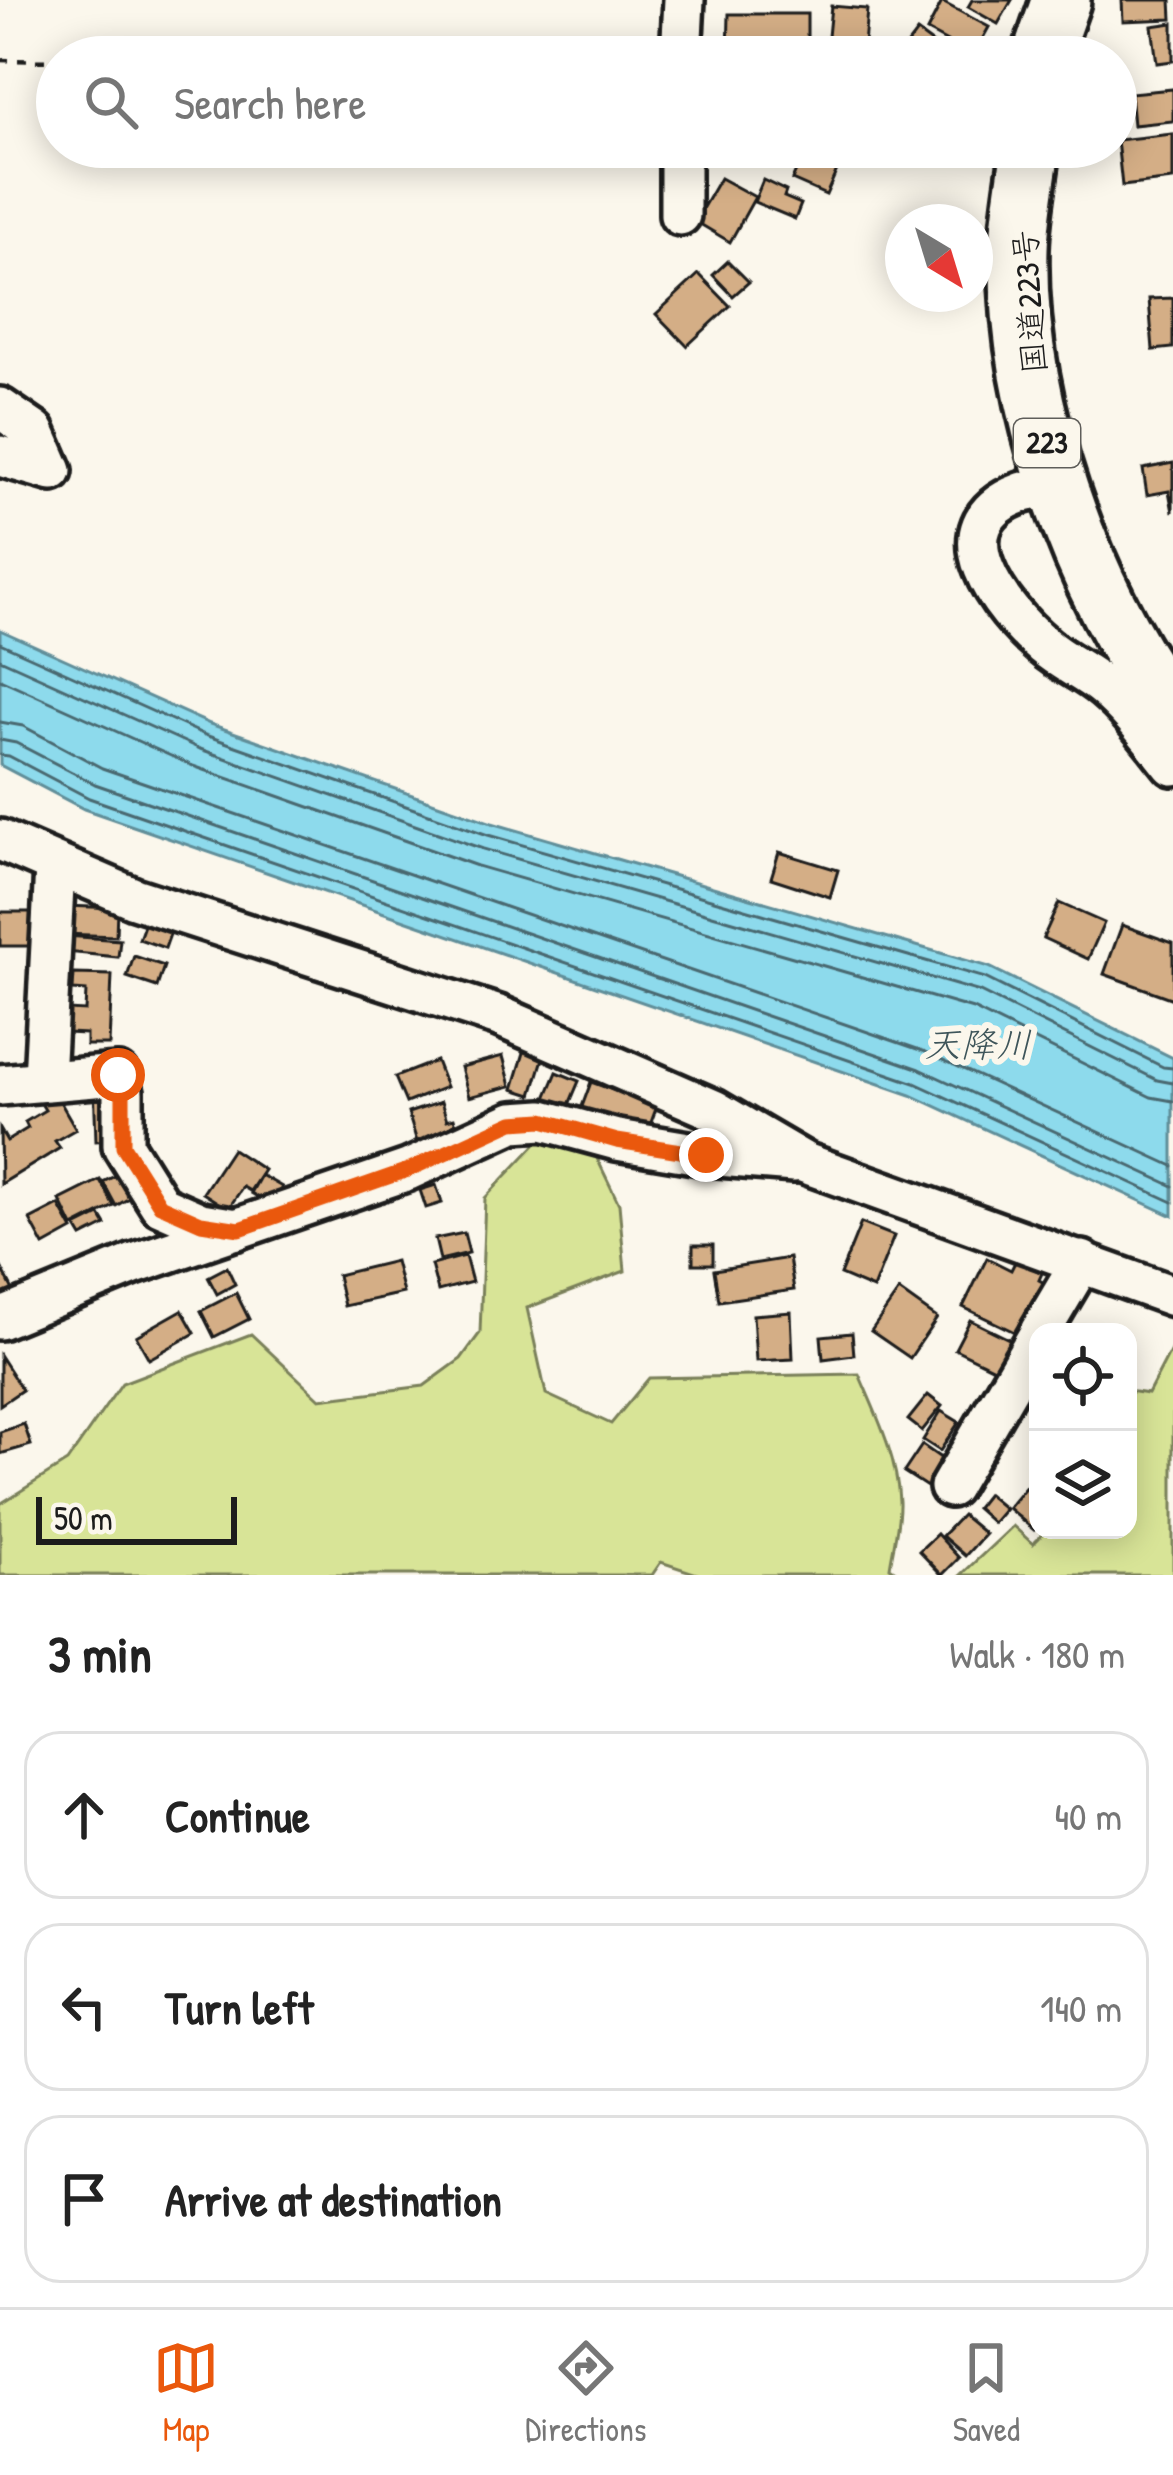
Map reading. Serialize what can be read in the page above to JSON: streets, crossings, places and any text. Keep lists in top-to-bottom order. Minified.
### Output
{"streets":{"highway":["国道223号","223"]},"water":["天降川"],"scale_bar":"50 m","north":"bottom right","page":{"search":"Search here","scale":"50 m","heading":["3 min","Walk · 180 m"],"list":[["Continue","40 m"],["Turn left","140 m"],"Arrive at destination"],"nav":["Map","Directions","Saved"]}}
